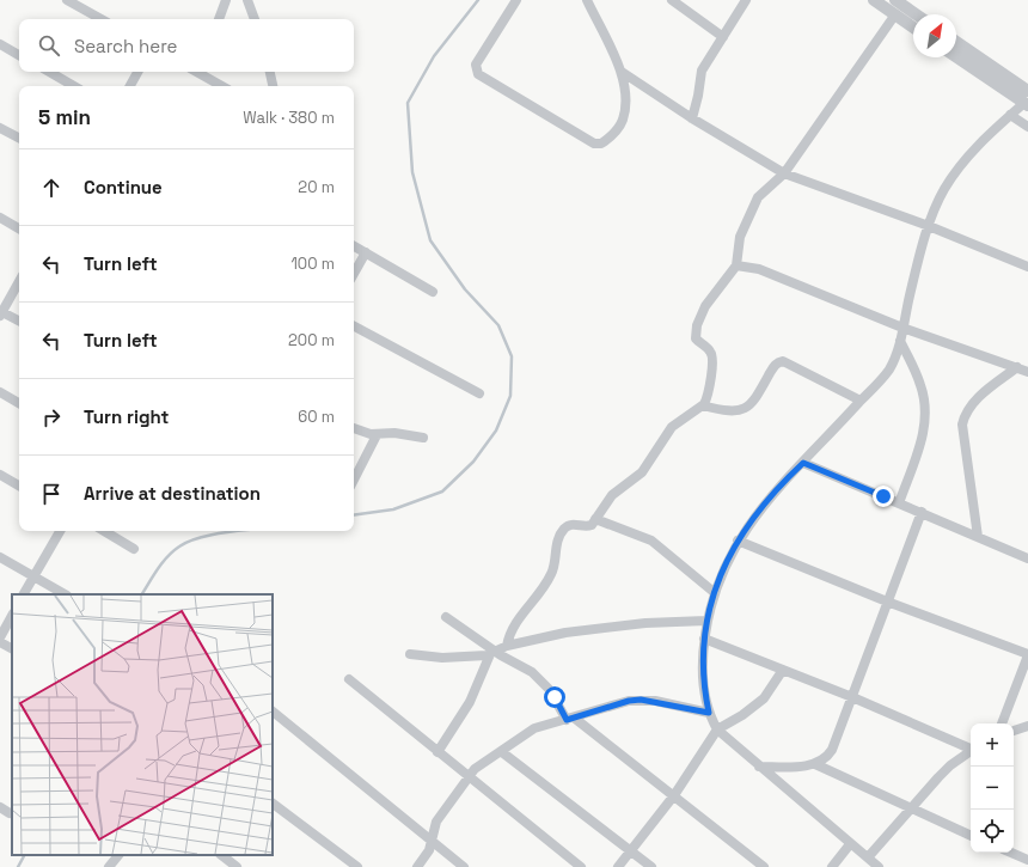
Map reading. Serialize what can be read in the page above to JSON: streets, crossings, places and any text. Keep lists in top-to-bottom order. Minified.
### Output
{"north":"top right","page":{"search":"Search here","heading":["5 min","Walk · 380 m"],"list":[["Continue","20 m"],["Turn left","100 m"],["Turn left","200 m"],["Turn right","60 m"],"Arrive at destination"],"map_buttons":["+","−"]}}
